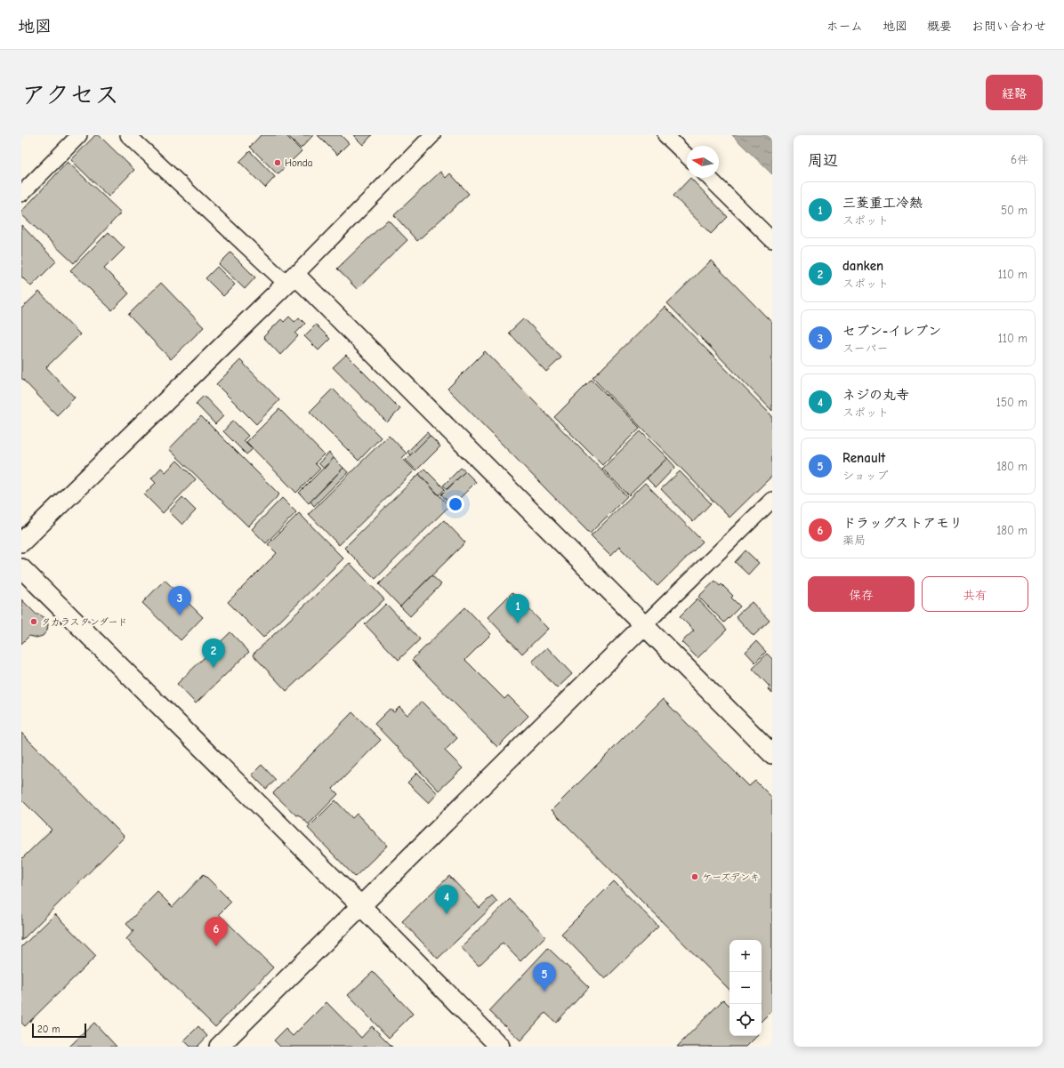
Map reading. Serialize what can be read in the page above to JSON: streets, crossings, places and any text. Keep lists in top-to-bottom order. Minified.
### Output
{"places":["Honda","タカラスタンダード","ケーズデンキ"],"scale_bar":"20 m","north":"left","page":{"header":"地図","nav":["ホーム","地図","概要","お問い合わせ"],"title":"アクセス","buttons":["経路",["保存","共有"]],"heading":["周辺","6件"],"list":[{"mark":"1","name":"三菱重工冷熱","note":"スポット","value":"50 m"},{"mark":"2","name":"danken","note":"スポット","value":"110 m"},{"mark":"3","name":"セブン-イレブン","note":"スーパー","value":"110 m"},{"mark":"4","name":"ネジの丸寺","note":"スポット","value":"150 m"},{"mark":"5","name":"Renault","note":"ショップ","value":"180 m"},{"mark":"6","name":"ドラッグストアモリ","note":"薬局","value":"180 m"}],"pins":["3","1","2","4","6","5"],"map_buttons":["+","−"],"scale":"20 m"}}
